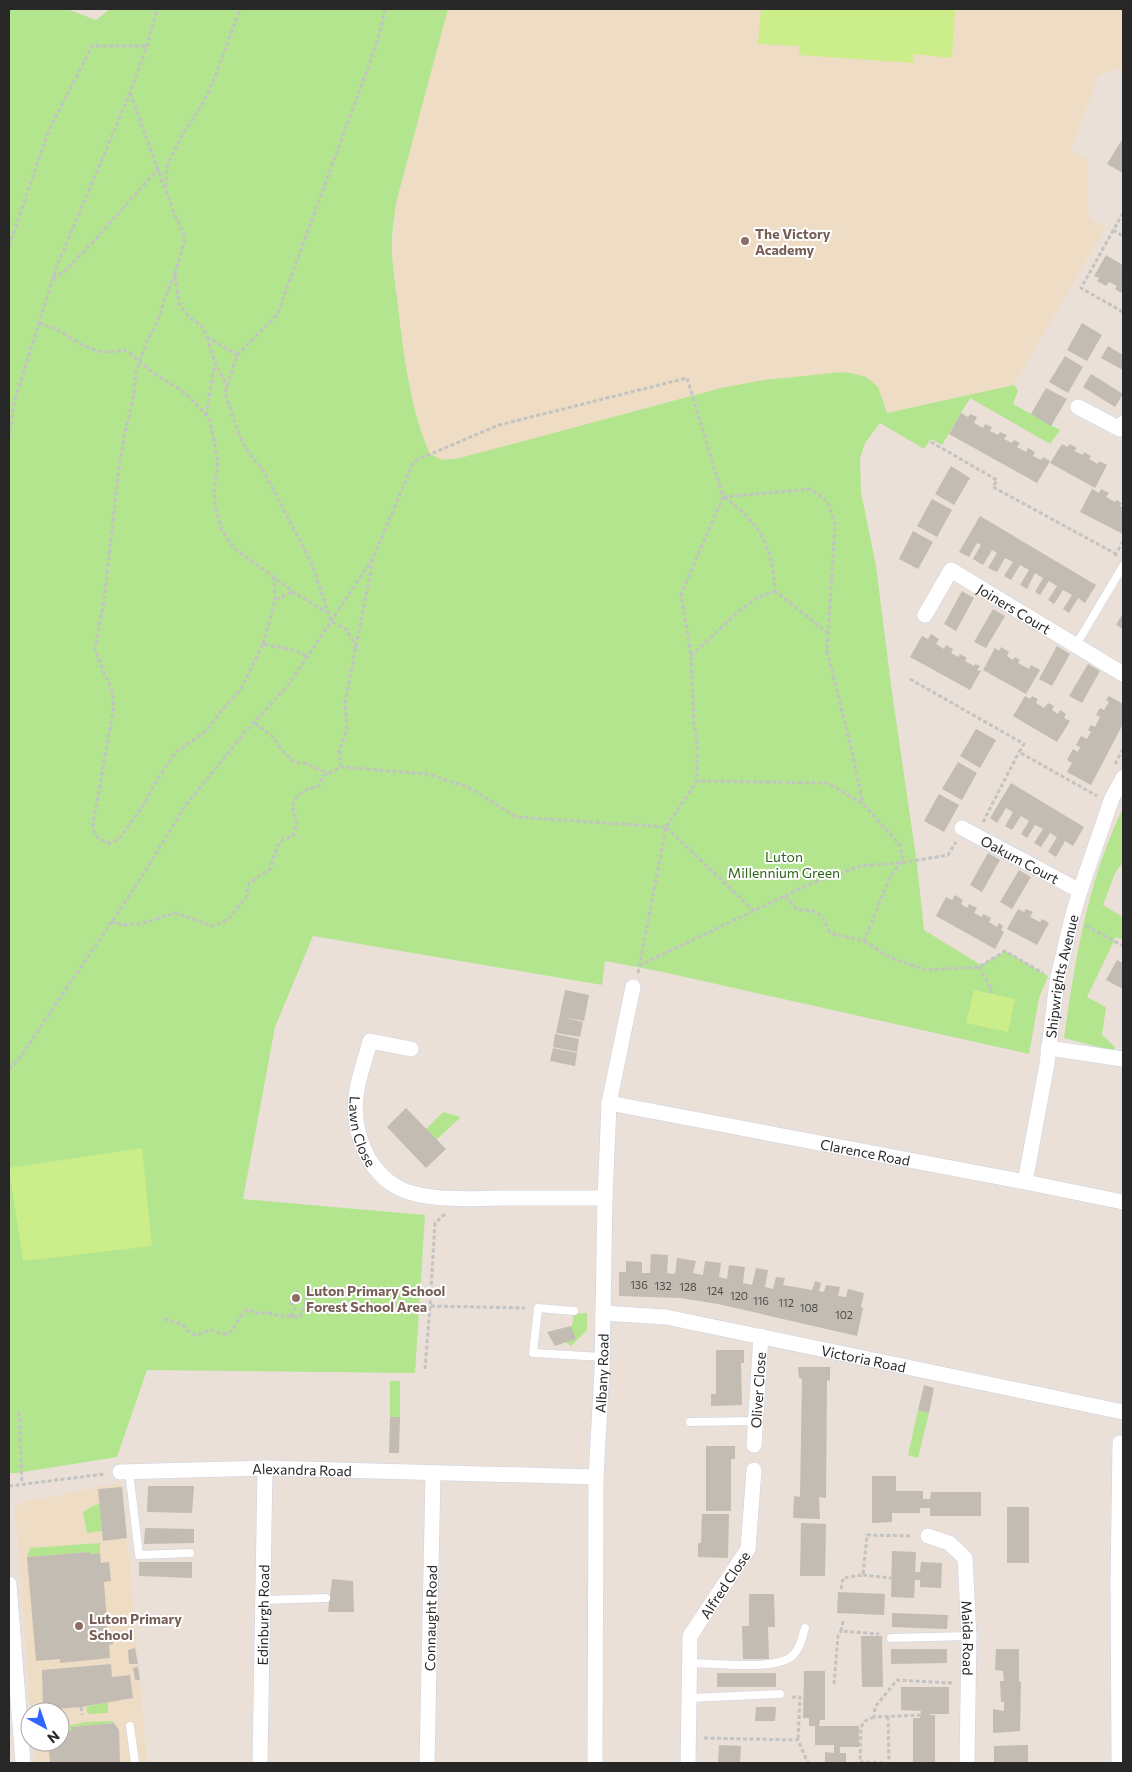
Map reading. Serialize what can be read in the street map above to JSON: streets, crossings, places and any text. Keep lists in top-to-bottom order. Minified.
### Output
{"streets":{"street":["Joiners Court","Oakum Court","Shipwrights Avenue","Lawn Close","Clarence Road","Victoria Road","Albany Road","Oliver Close","Alexandra Road","Alfred Close","Edinburgh Road","Connaught Road","Maida Road"]},"crossings":[["Oakum Court","Shipwrights Avenue"],["Shipwrights Avenue","Clarence Road"],["Lawn Close","Albany Road"],["Clarence Road","Albany Road"],["Victoria Road","Albany Road"],["Victoria Road","Oliver Close"],["Albany Road","Alexandra Road"],["Alexandra Road","Edinburgh Road"],["Alexandra Road","Connaught Road"]],"parks":["Luton Millennium Green"],"places":["The Victory Academy","Luton Primary School Forest School Area","Luton Primary School"],"house_numbers":["136","132","128","124","120","116","112","108","102"],"north":"bottom right"}
